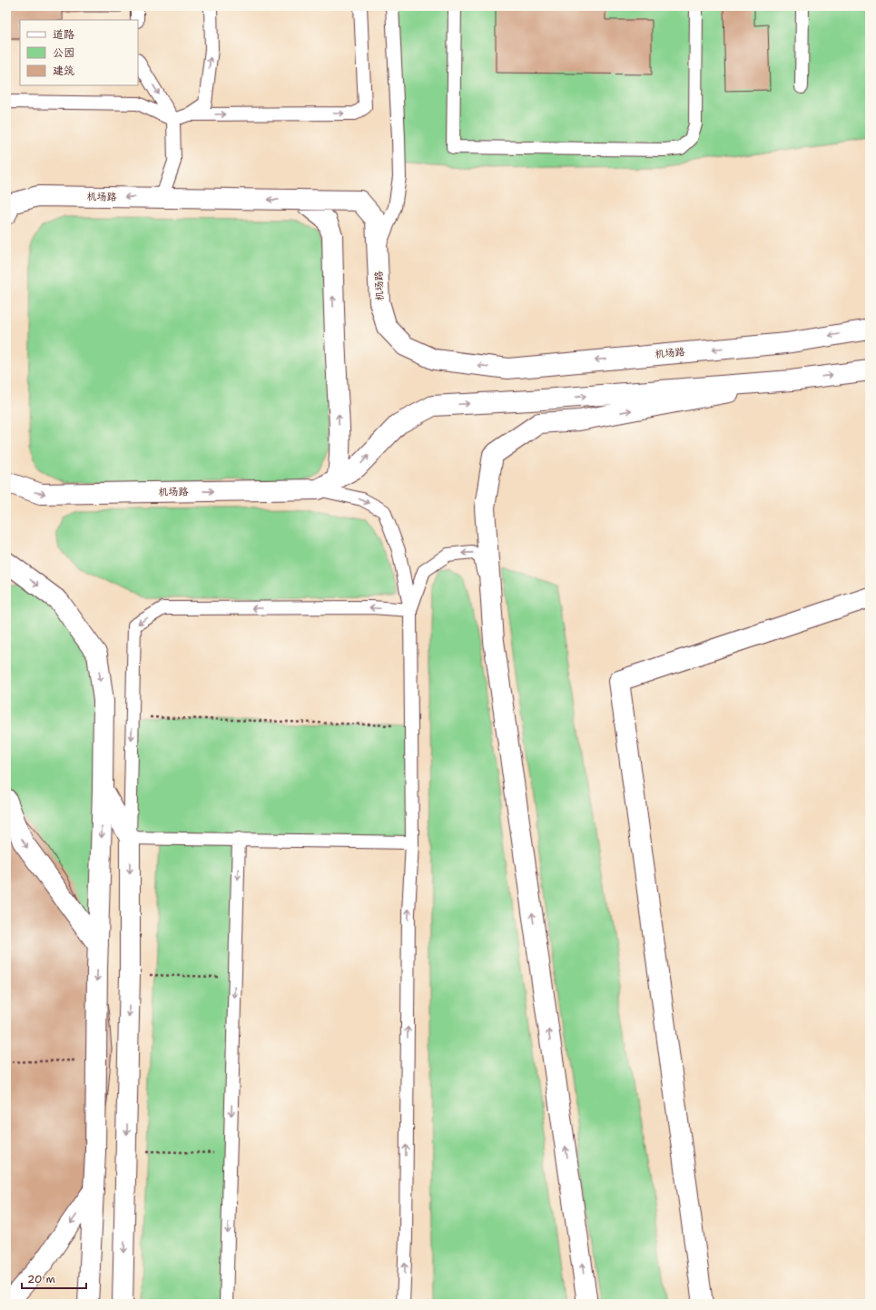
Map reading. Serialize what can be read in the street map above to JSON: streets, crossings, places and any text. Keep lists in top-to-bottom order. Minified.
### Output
{"streets":{"main road":["机场路"]},"legend":["道路","公园","建筑"],"scale_bar":"20 m"}
